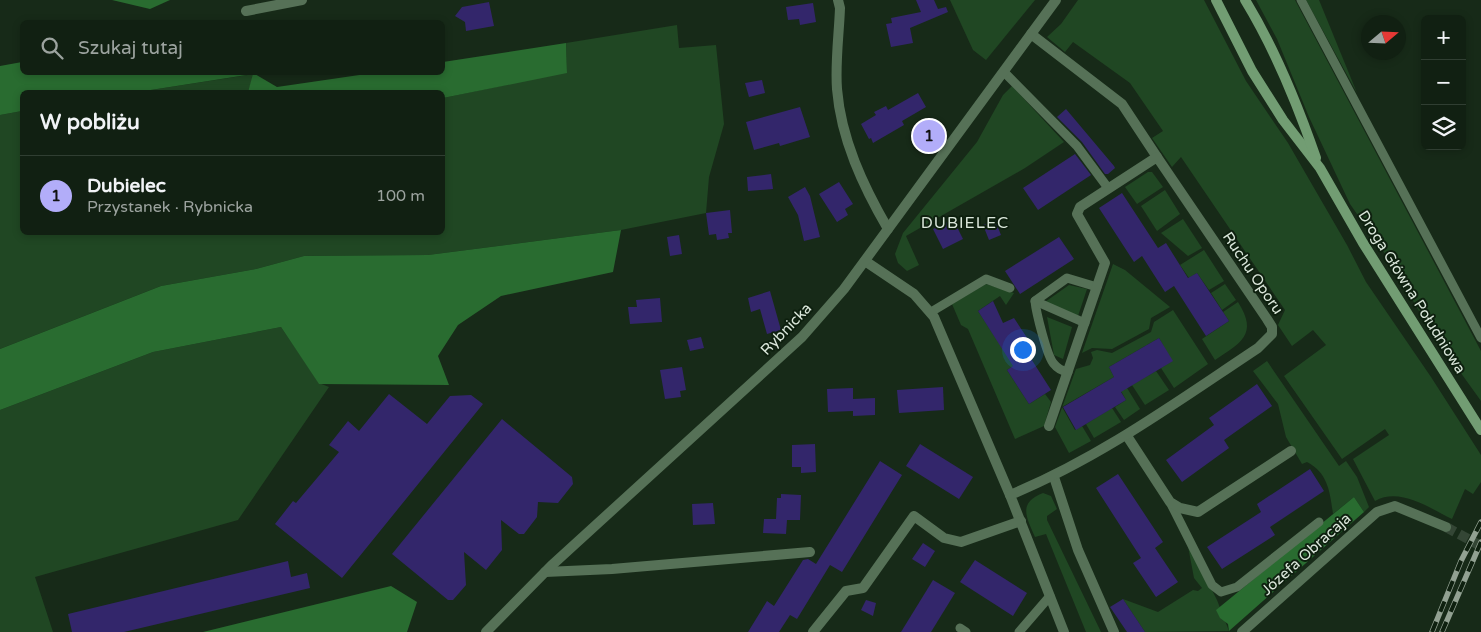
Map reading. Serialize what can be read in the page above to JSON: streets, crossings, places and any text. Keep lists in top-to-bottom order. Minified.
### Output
{"streets":{"main road":["Droga Główna Południowa"],"street":["Ruchu Oporu","Rybnicka","Józefa Obracaja"]},"crossings":[["Ruchu Oporu","Rybnicka"]],"districts":["DUBIELEC"],"north":"right","page":{"map_buttons":["+","−"],"search":"Szukaj tutaj","heading":"W pobliżu","pins":"1","list":[{"mark":"1","name":"Dubielec","note":"Przystanek · Rybnicka","value":"100 m"}]}}
